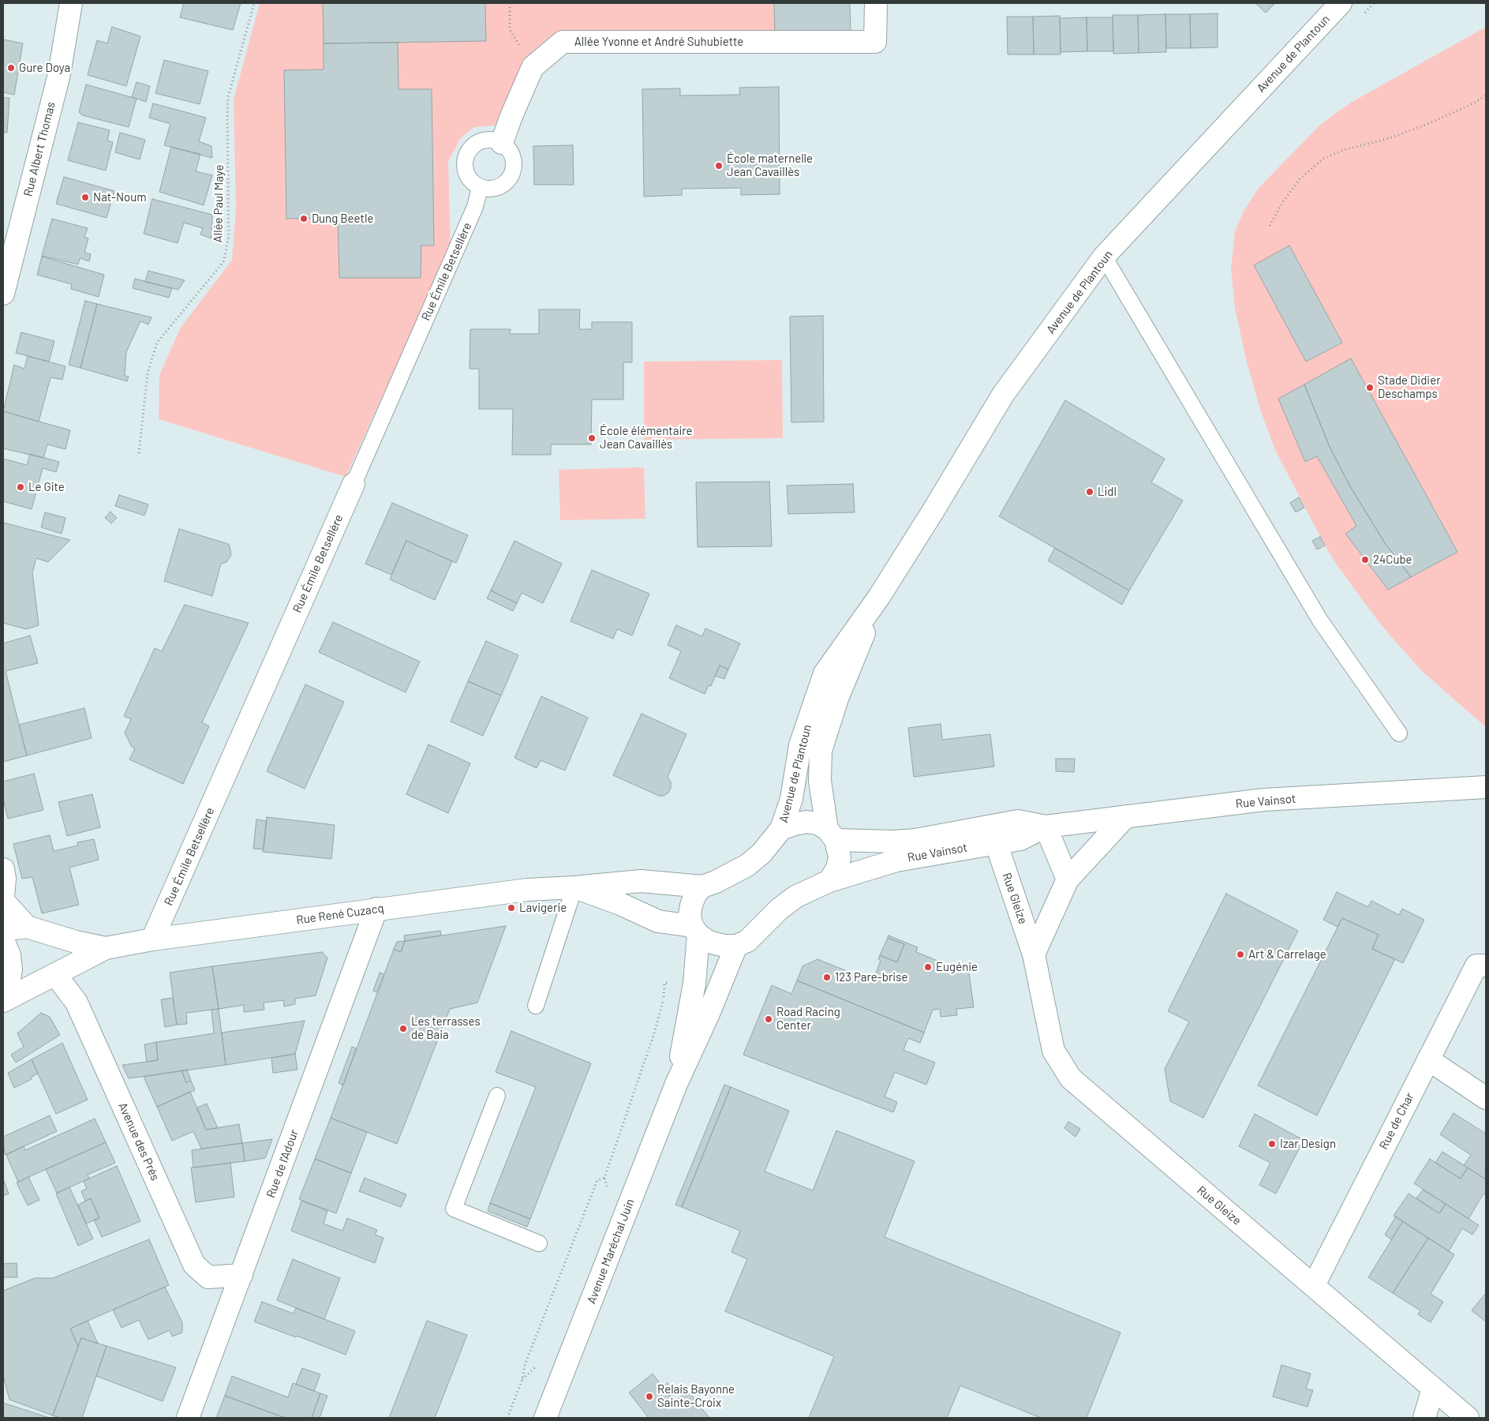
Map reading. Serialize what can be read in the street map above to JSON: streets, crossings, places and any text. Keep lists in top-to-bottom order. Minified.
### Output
{"streets":{"street":["Allée Yvonne et André Suhubiette","Avenue de Plantoun","Rue Albert Thomas","Rue Émile Betsellère","Rue Vainsot","Rue Gleize","Rue René Cuzacq","Rue de Char","Avenue des Prés","Rue de l'Adour","Avenue Maréchal Juin"],"path":["Allée Paul Maye"]},"crossings":[["Allée Yvonne et André Suhubiette","Rue Émile Betsellère"],["Avenue de Plantoun","Rue Vainsot"],["Rue Émile Betsellère","Rue René Cuzacq"],["Rue Vainsot","Rue Gleize"],["Rue Vainsot","Rue René Cuzacq"],["Rue Vainsot","Avenue Maréchal Juin"],["Rue Gleize","Rue de Char"],["Rue René Cuzacq","Avenue des Prés"],["Rue René Cuzacq","Rue de l'Adour"],["Rue René Cuzacq","Avenue Maréchal Juin"],["Avenue des Prés","Rue de l'Adour"]],"places":["Gure Doya","École maternelle Jean Cavaillès","Nat-Noum","Dung Beetle","Stade Didier Deschamps","École élémentaire Jean Cavaillès","Le Gite","Lidl","24Cube","Lavigerie","Art & Carrelage","Eugénie","123 Pare-brise","Road Racing Center","Les terrasses de Baia","Izar Design","Relais Bayonne Sainte-Croix"]}
